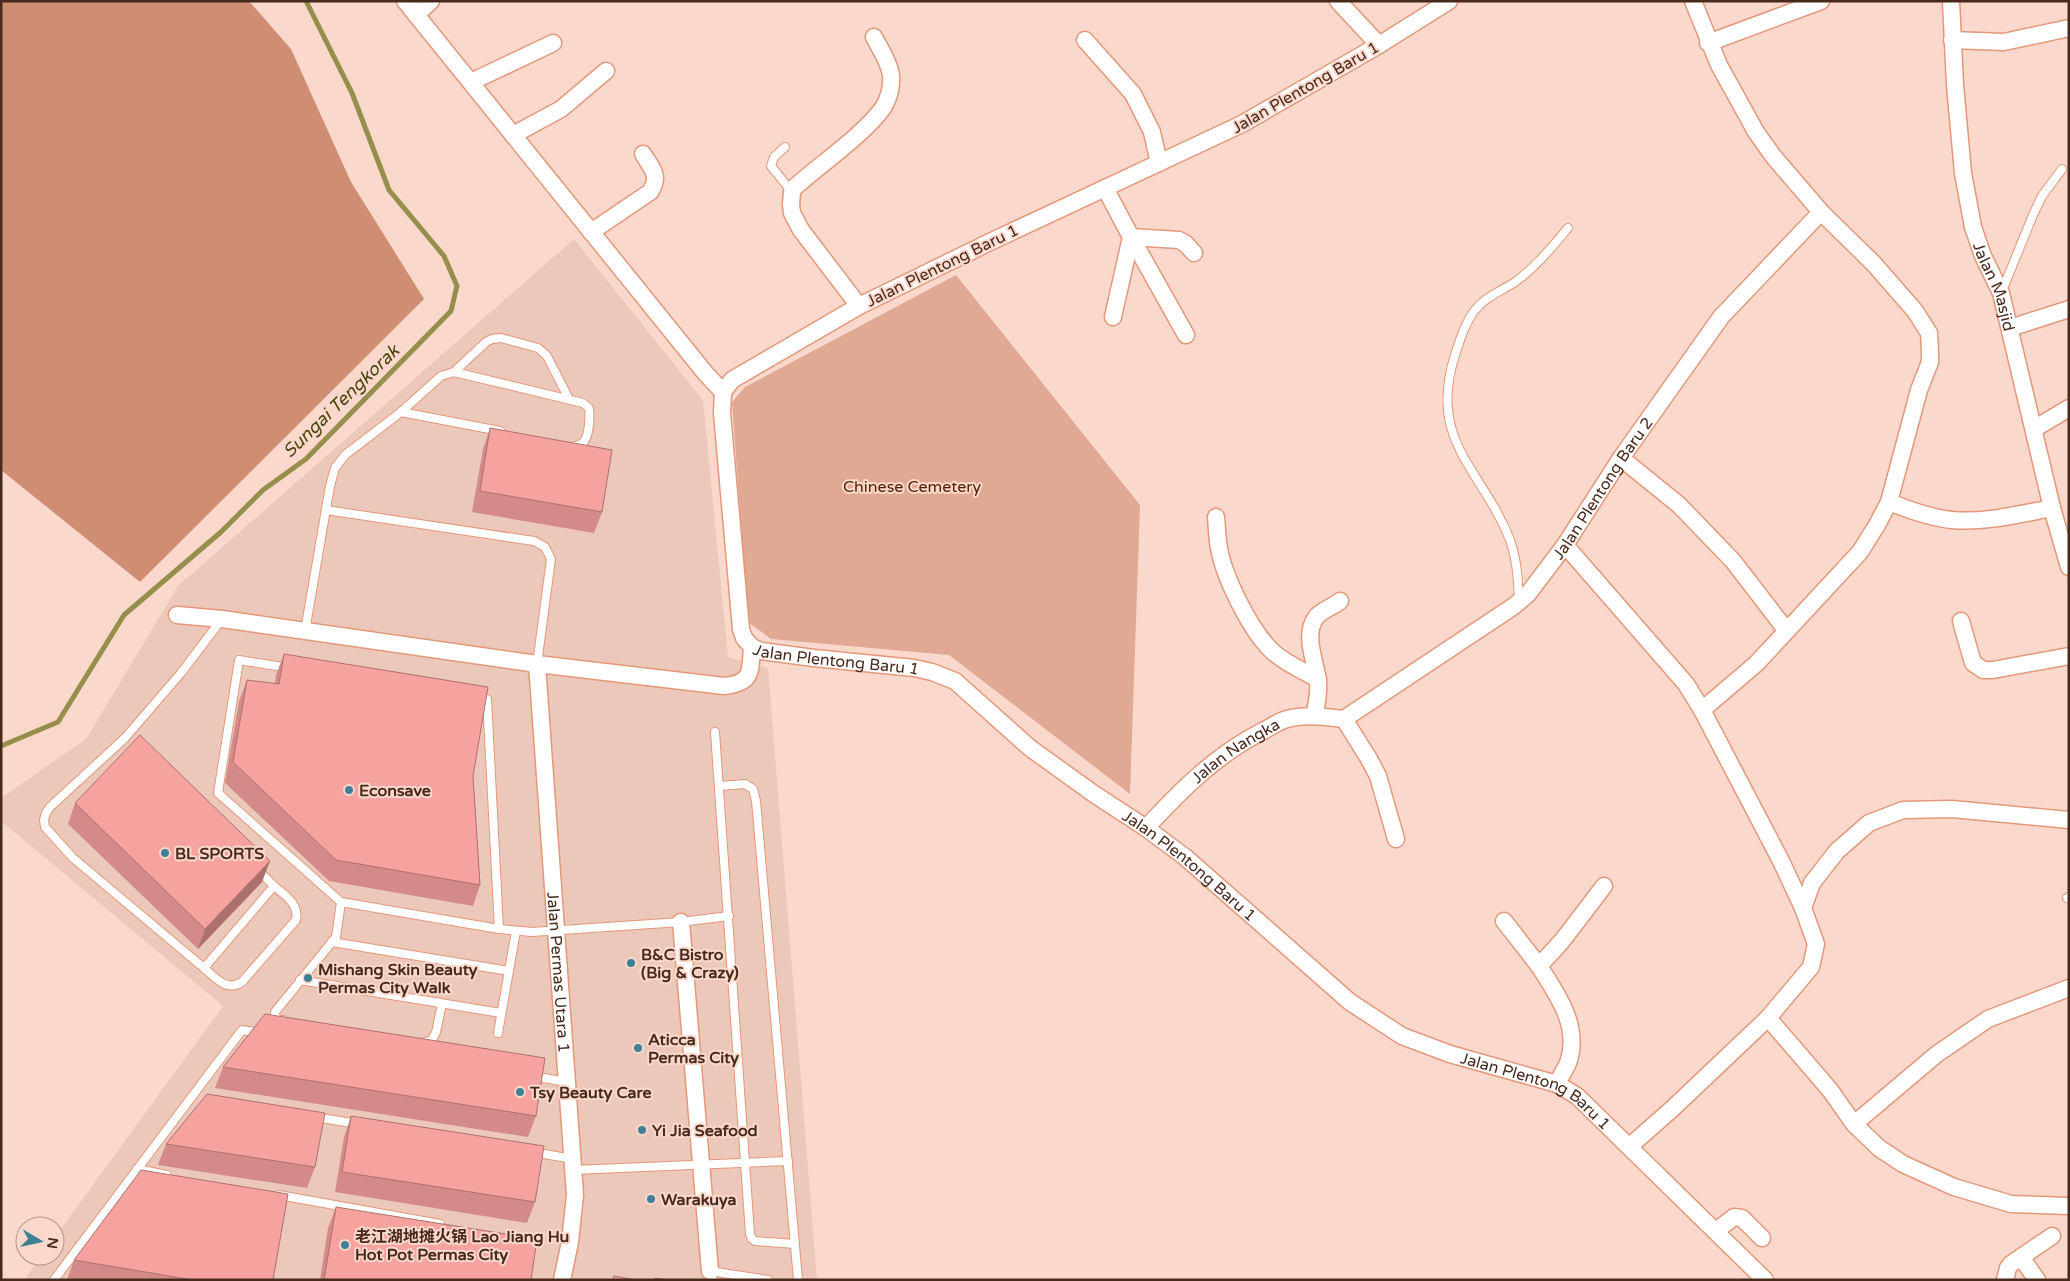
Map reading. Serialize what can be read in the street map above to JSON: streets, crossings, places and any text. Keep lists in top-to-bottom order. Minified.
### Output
{"streets":{"street":["Jalan Plentong Baru 1","Jalan Masjid","Jalan Plentong Baru 2","Jalan Nangka","Jalan Permas Utara 1"]},"crossings":[["Jalan Plentong Baru 1","Jalan Nangka"],["Jalan Plentong Baru 2","Jalan Nangka"]],"water":["Sungai Tengkorak"],"parks":["Chinese Cemetery"],"places":["Econsave","BL SPORTS","B&C Bistro (Big & Crazy)","Mishang Skin Beauty Permas City Walk","Aticca Permas City","Tsy Beauty Care","Yi Jia Seafood","Warakuya","老江湖地摊火锅 Lao Jiang Hu Hot Pot Permas City"],"north":"right"}
